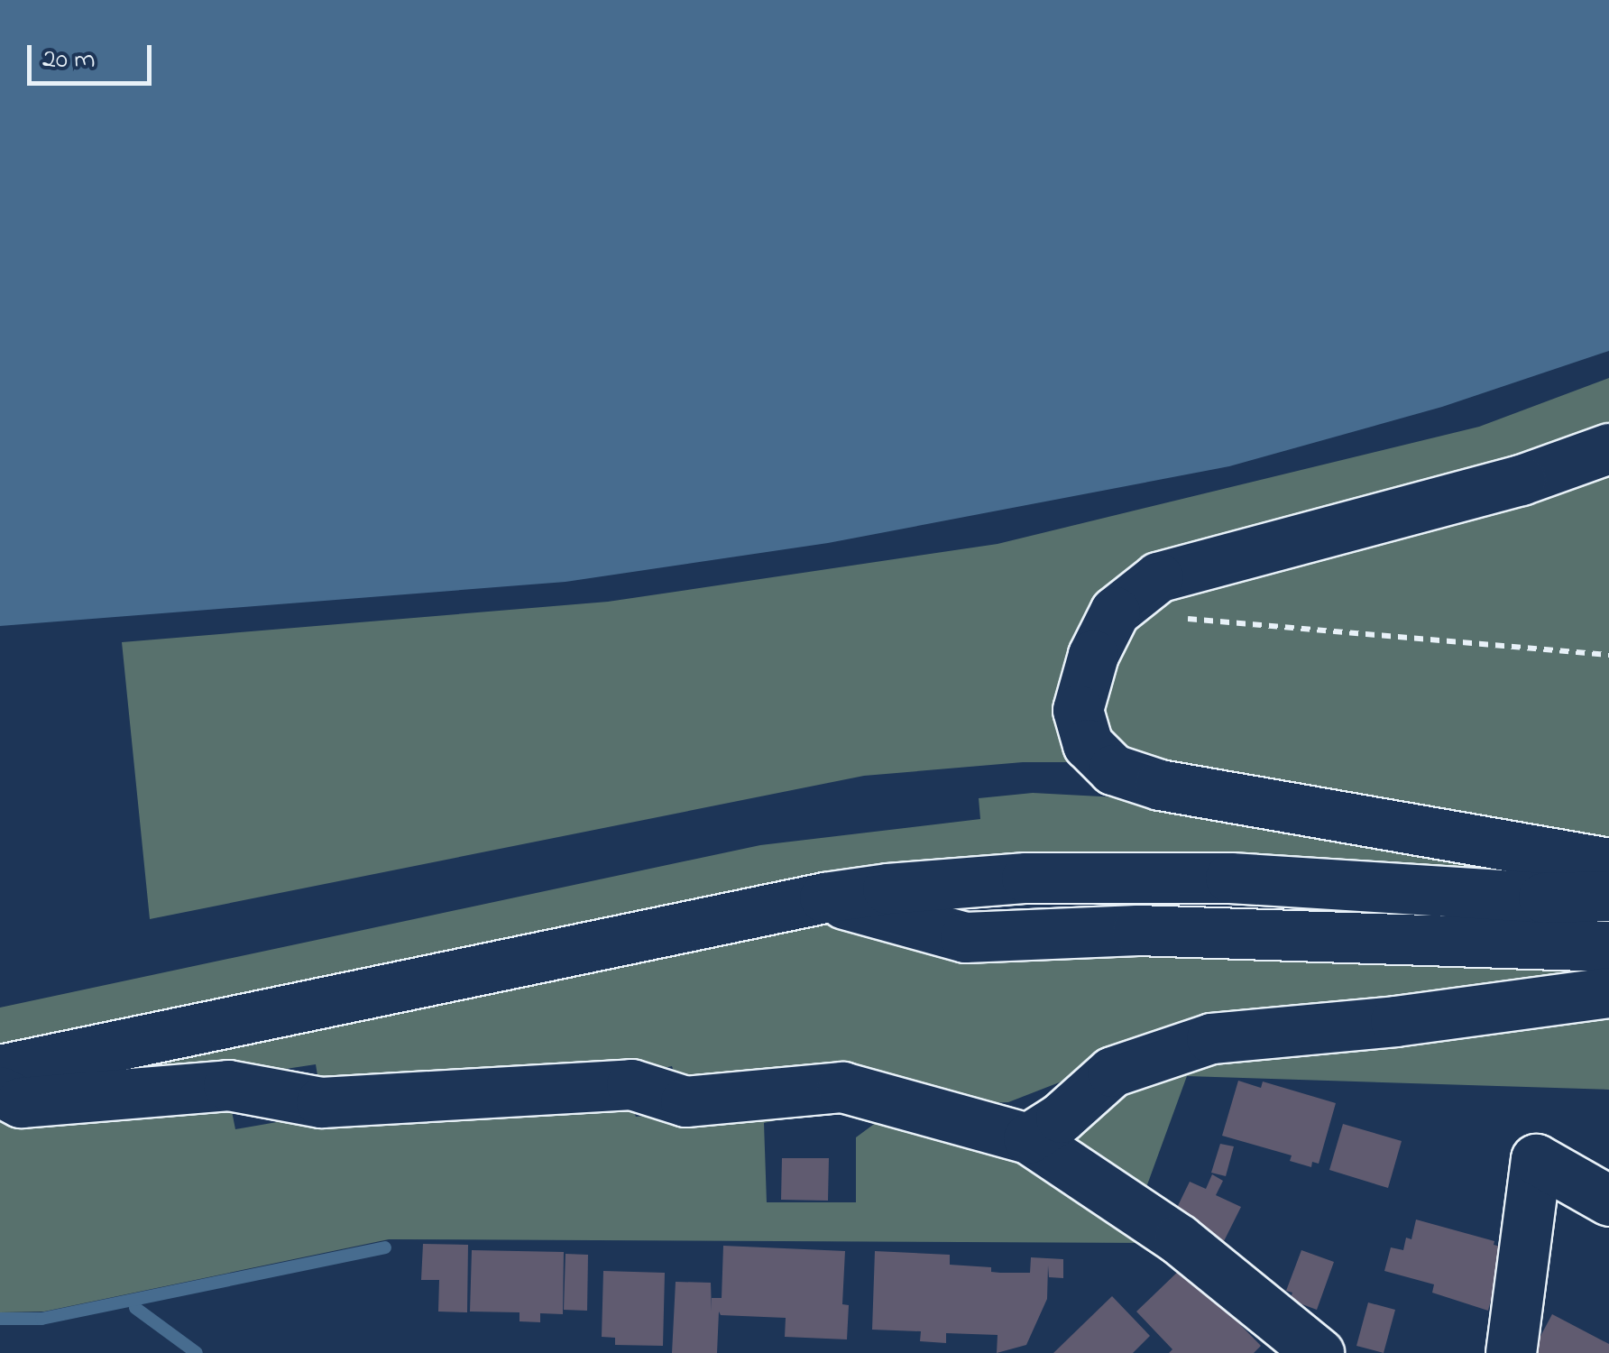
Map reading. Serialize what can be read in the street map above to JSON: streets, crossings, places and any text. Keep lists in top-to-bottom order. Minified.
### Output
{"scale_bar":"20 m"}
